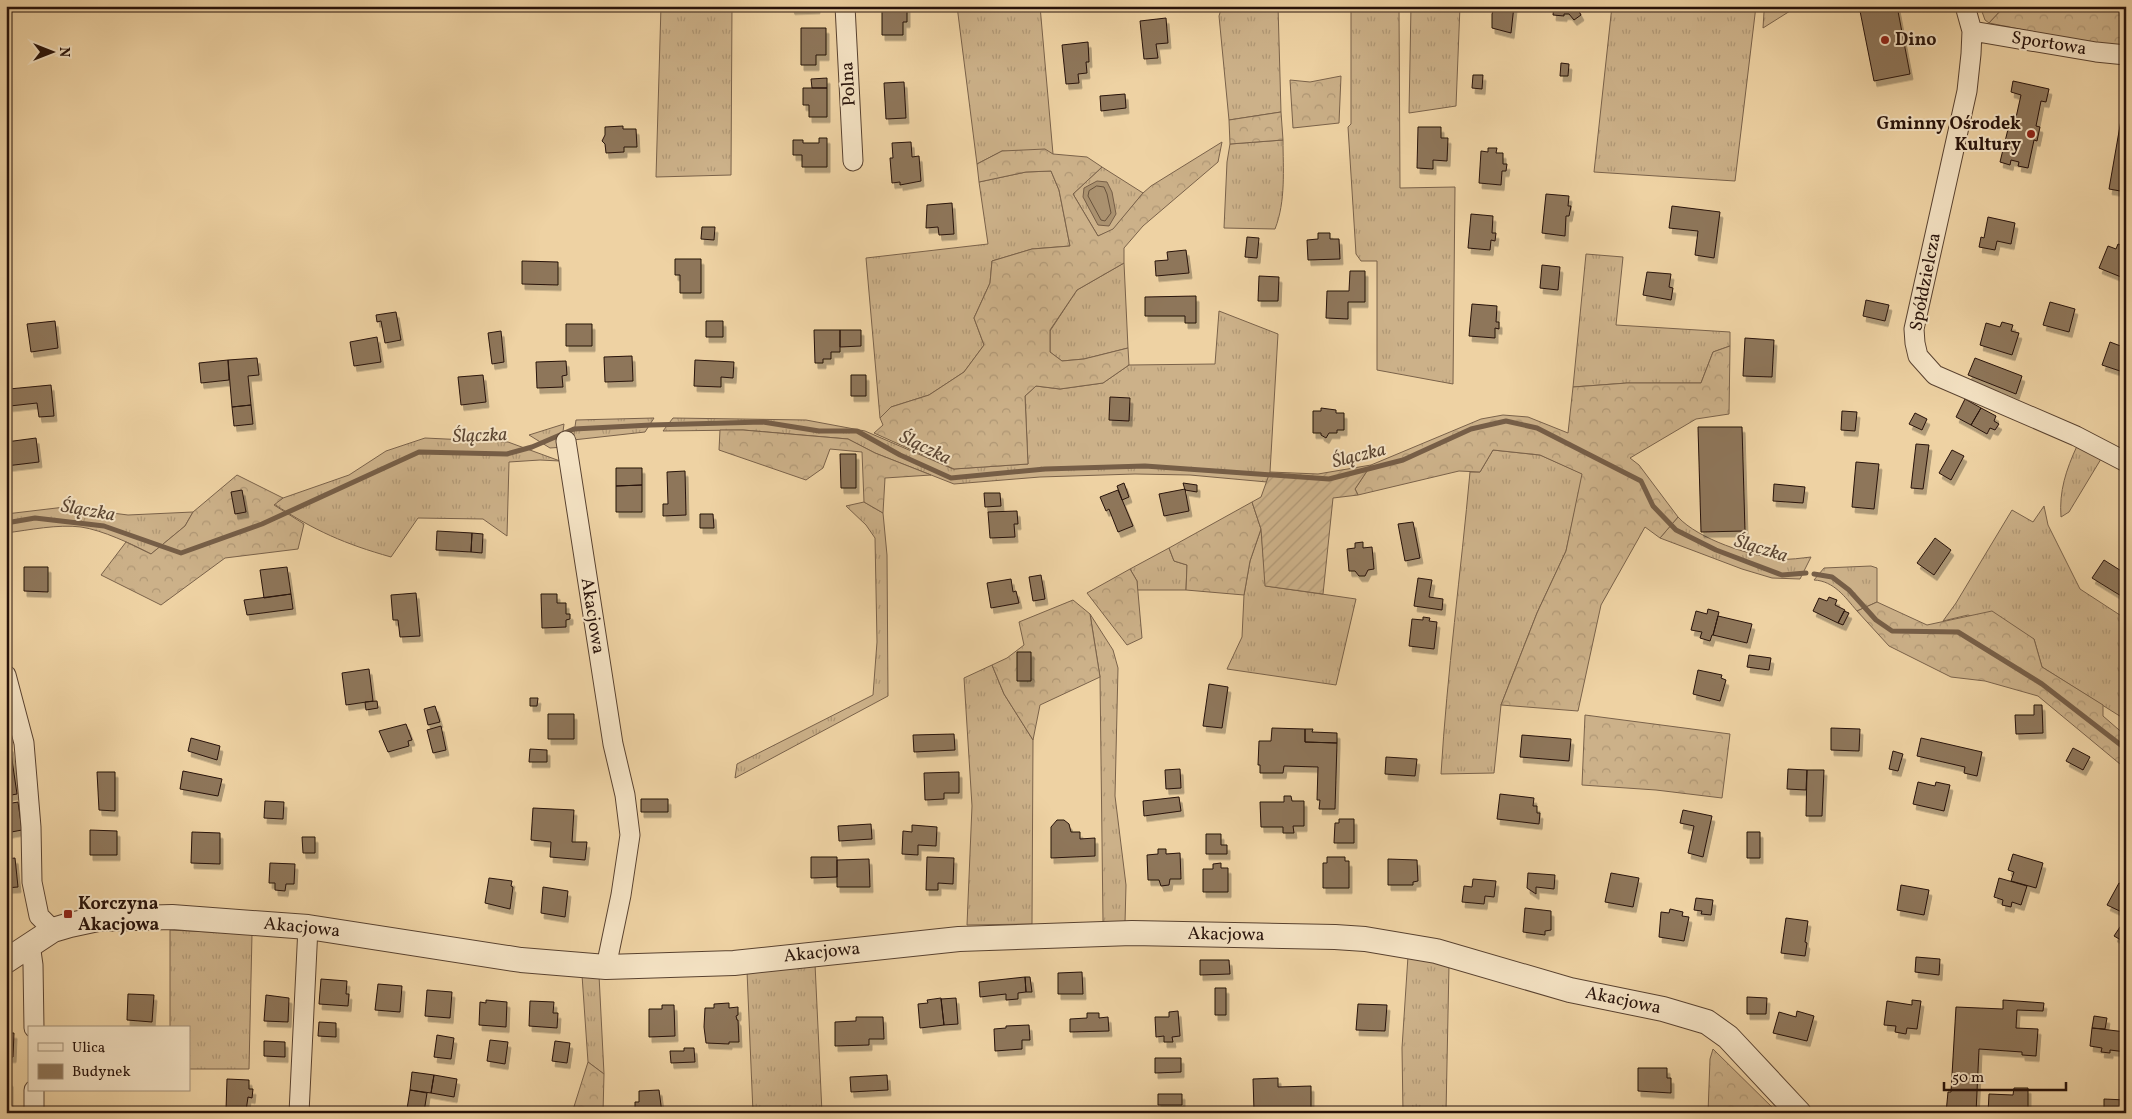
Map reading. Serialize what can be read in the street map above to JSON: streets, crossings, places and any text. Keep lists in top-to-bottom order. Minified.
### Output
{"streets":{"street":["Sportowa","Polna","Spółdzielcza","Akacjowa"]},"crossings":[["Sportowa","Spółdzielcza"]],"water":["Ślączka"],"places":{"other":["Dino","Gminny Ośrodek Kultury"],"transit":["Korczyna Akacjowa"]},"legend":["Ulica","Budynek"],"scale_bar":"50 m","north":"right"}
